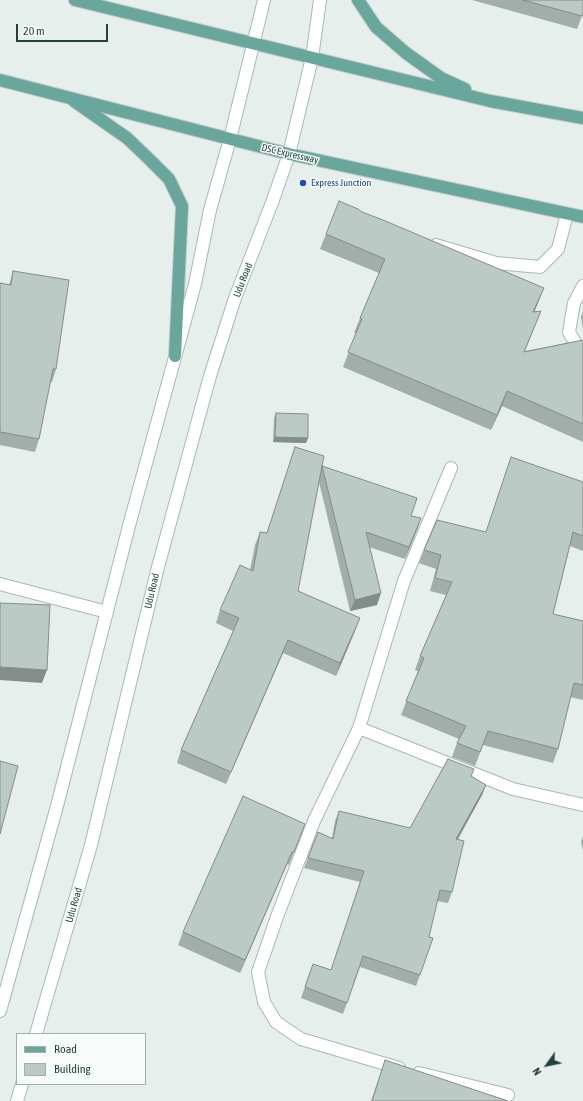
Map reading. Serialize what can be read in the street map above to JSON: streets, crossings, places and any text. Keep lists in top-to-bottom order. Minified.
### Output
{"streets":{"main road":["DSC Expressway","Udu Road"]},"crossings":[["DSC Expressway","Udu Road"]],"places":["Express Junction"],"legend":["Road","Building"],"scale_bar":"20 m","north":"bottom left"}
